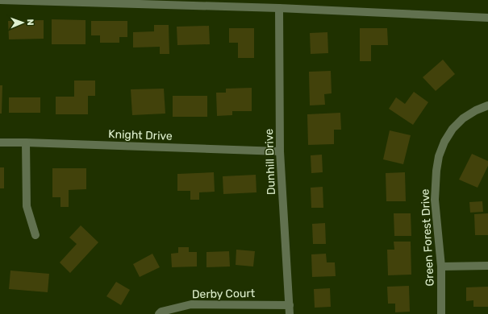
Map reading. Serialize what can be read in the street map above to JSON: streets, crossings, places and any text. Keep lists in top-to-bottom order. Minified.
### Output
{"streets":{"street":["Knight Drive","Dunhill Drive","Green Forest Drive","Derby Court"]},"crossings":[["Knight Drive","Dunhill Drive"],["Dunhill Drive","Derby Court"]],"north":"right"}
